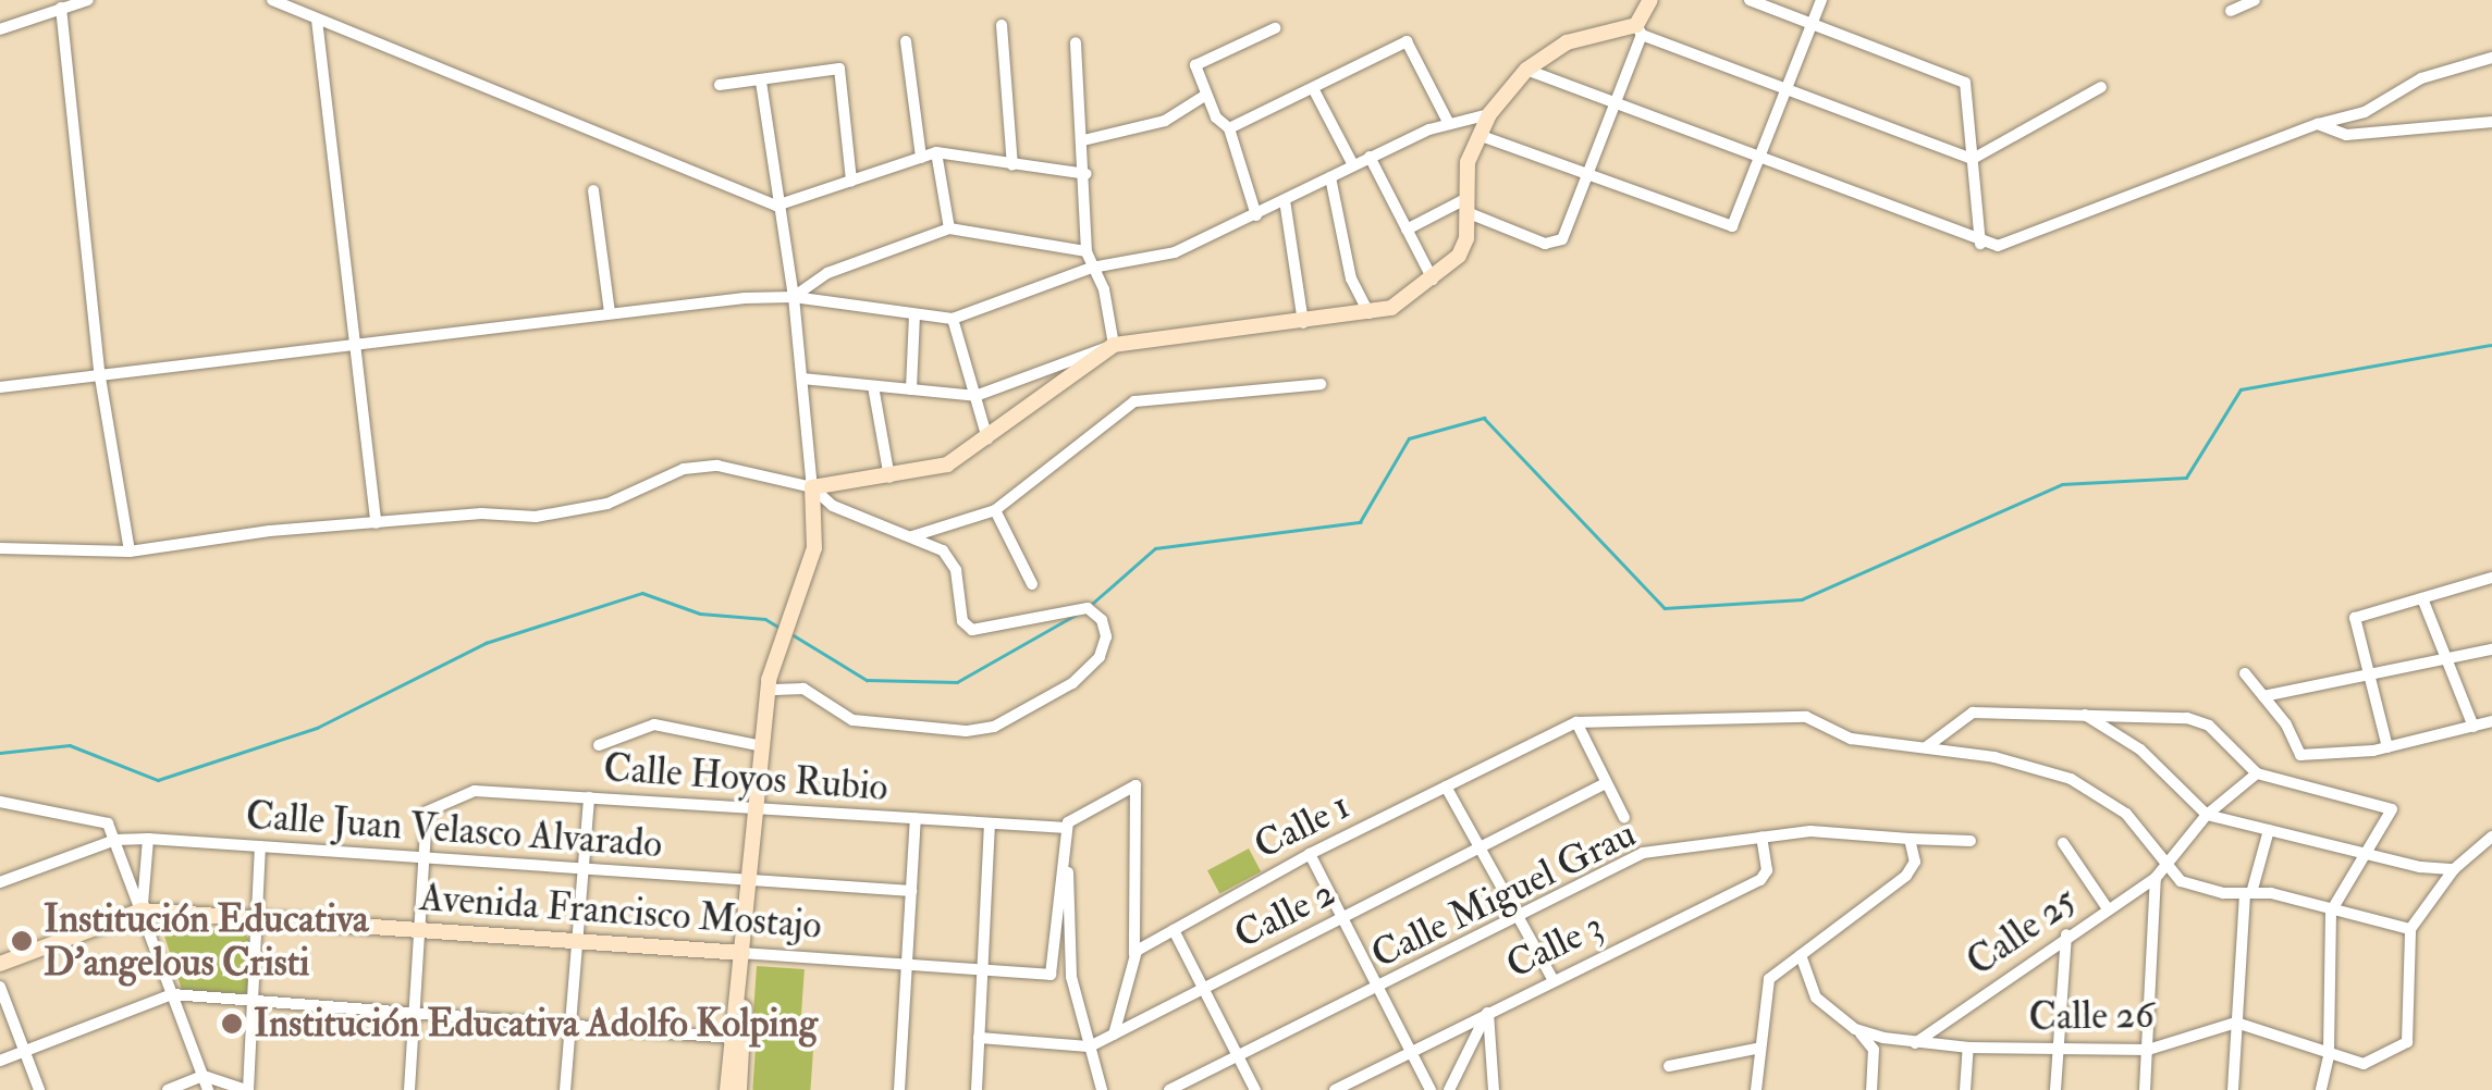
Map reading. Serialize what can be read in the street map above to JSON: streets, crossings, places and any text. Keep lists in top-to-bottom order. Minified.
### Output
{"streets":{"street":["Calle Hoyos Rubio","Calle 1","Calle Juan Velasco Alvarado","Calle Miguel Grau","Avenida Francisco Mostajo","Calle 2","Calle 25","Calle 3","Calle 26"]},"crossings":[["Calle Hoyos Rubio","Calle Juan Velasco Alvarado"],["Calle Hoyos Rubio","Avenida Francisco Mostajo"],["Calle Miguel Grau","Calle 3"],["Calle 25","Calle 26"]],"places":["Institución Educativa D'angelous Cristi","Institución Educativa Adolfo Kolping"]}
